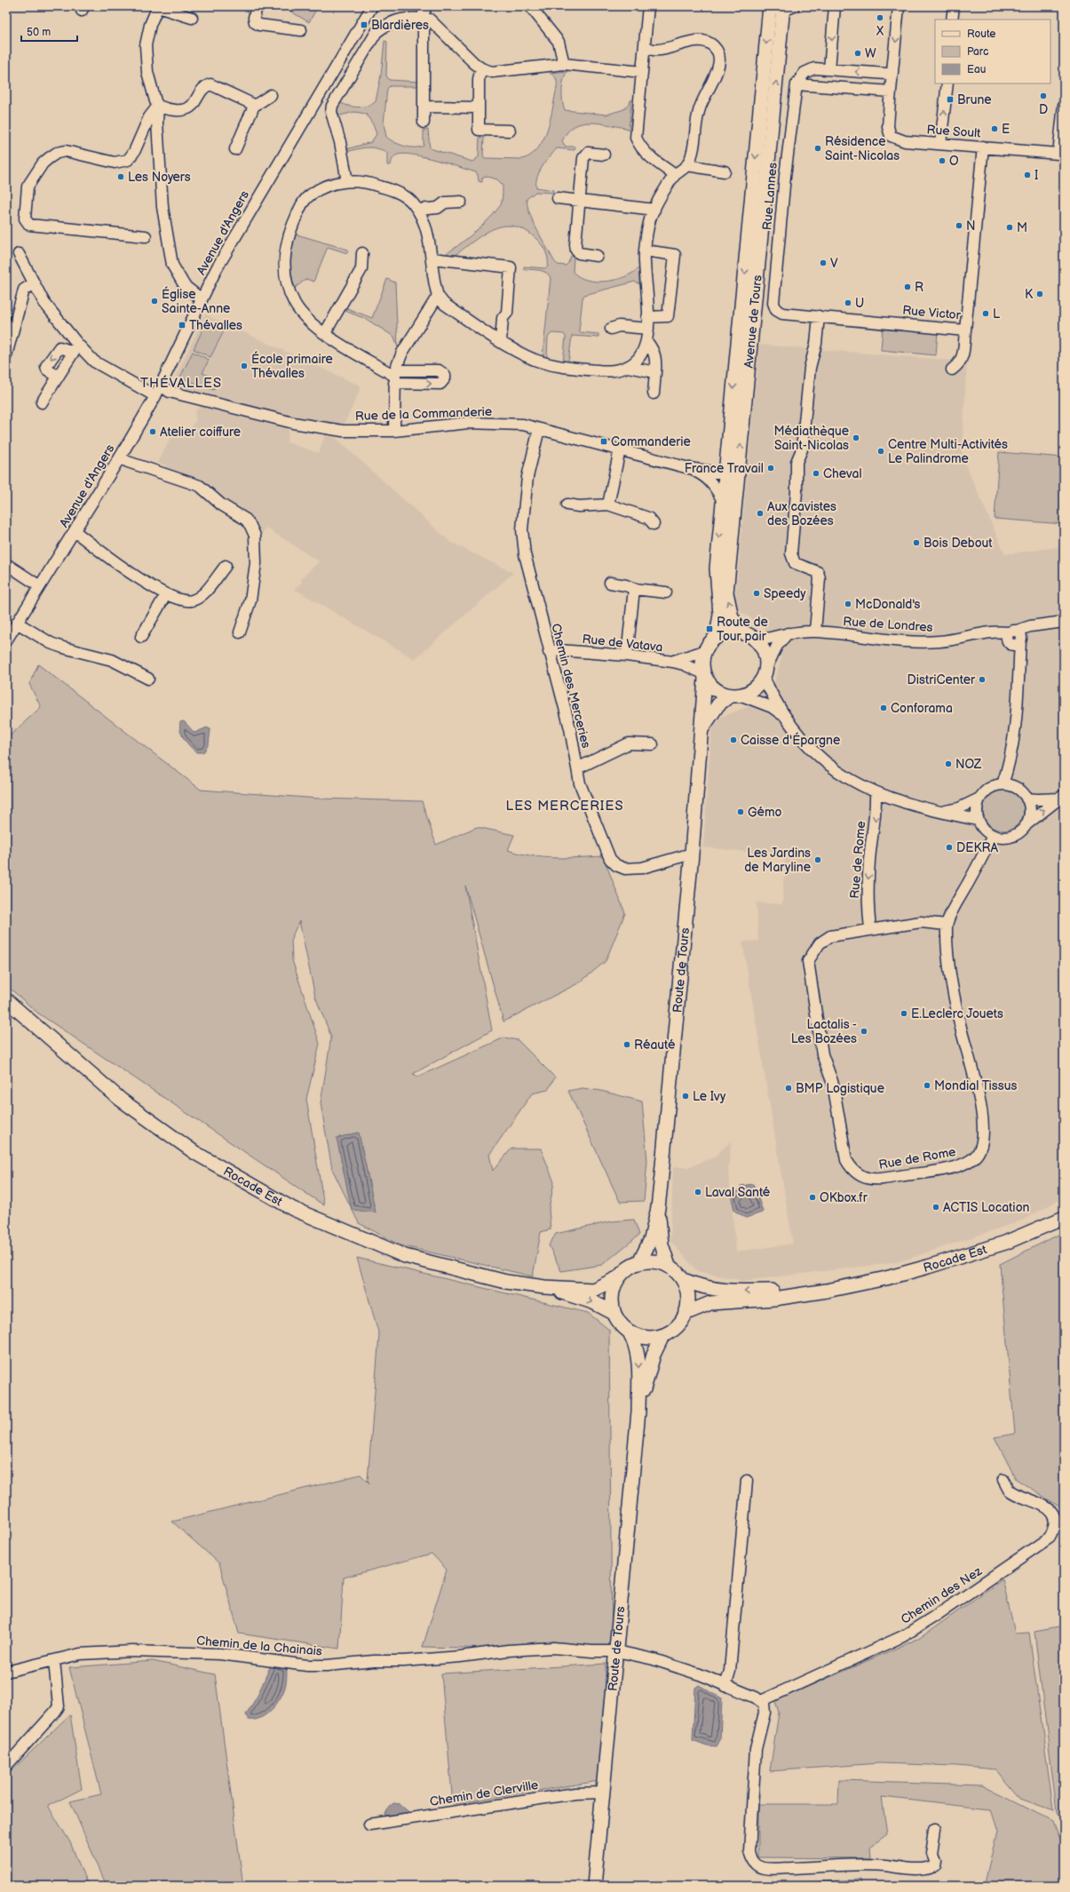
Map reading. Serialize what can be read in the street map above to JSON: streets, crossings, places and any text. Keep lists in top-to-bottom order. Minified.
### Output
{"streets":{"main road":["Avenue de Tours","Route de Tours","Rocade Est"],"street":["Rue Soult","Rue Lannes","Avenue d'Angers","Rue Victor","Rue de la Commanderie","Rue de Londres","Rue de Vatava","Chemin des Merceries","Rue de Rome","Chemin des Nez","Chemin de la Chainais","Chemin de Clerville"]},"crossings":[["Rue Soult","Rue Victor"],["Rue Lannes","Rue Victor"],["Avenue d'Angers","Rue de la Commanderie"],["Avenue de Tours","Rue de la Commanderie"],["Avenue de Tours","Rue de Londres"],["Avenue de Tours","Rue de Vatava"],["Avenue de Tours","Route de Tours"],["Rue de la Commanderie","Chemin des Merceries"],["Rue de Londres","Rue de Vatava"],["Rue de Londres","Route de Tours"],["Rue de Vatava","Chemin des Merceries"],["Rue de Vatava","Route de Tours"],["Chemin des Merceries","Route de Tours"],["Route de Tours","Rocade Est"],["Route de Tours","Chemin de la Chainais"],["Route de Tours","Chemin de Clerville"],["Chemin des Nez","Chemin de la Chainais"]],"districts":["THÉVALLES","LES MERCERIES"],"places":{"other":["X","W","D","E","Résidence Saint-Nicolas","O","I","Les Noyers","N","M","V","R","K","Église Sainte-Anne","U","L","École primaire Thévalles","Atelier coiffure","Médiathèque Saint-Nicolas","Centre Multi-Activités Le Palindrome","France Travail","Cheval","Aux cavistes des Bozées","Bois Debout","Speedy","McDonald's","DistriCenter","Conforama","Caisse d'Épargne","NOZ","Gémo","DEKRA","Les Jardins de Maryline","E.Leclerc Jouets","Lactalis - Les Bozées","Réauté","Mondial Tissus","BMP Logistique","Le Ivy","Laval Santé","OKbox.fr","ACTIS Location"],"transit":["Blardières","Brune","Thévalles","Commanderie","Route de Tour pair"]},"legend":["Route","Parc","Eau"],"scale_bar":"50 m"}
